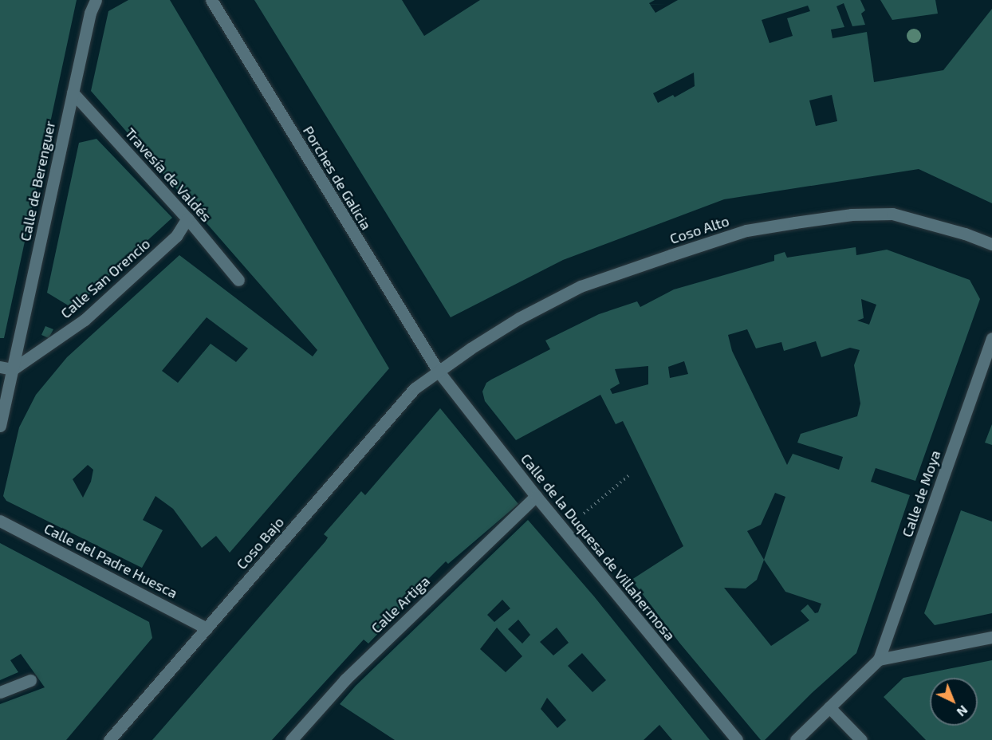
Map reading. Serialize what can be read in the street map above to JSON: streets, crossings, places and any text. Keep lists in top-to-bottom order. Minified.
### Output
{"streets":{"street":["Travesía de Valdés","Porches de Galicia","Calle de Berenguer","Coso Alto","Calle San Orencio","Calle de Moya","Coso Bajo","Calle de la Duquesa de Villahermosa","Calle del Padre Huesca","Calle Artiga"]},"crossings":[["Travesía de Valdés","Calle de Berenguer"],["Travesía de Valdés","Calle San Orencio"],["Porches de Galicia","Coso Alto"],["Porches de Galicia","Coso Bajo"],["Porches de Galicia","Calle de la Duquesa de Villahermosa"],["Calle de Berenguer","Calle San Orencio"],["Coso Alto","Coso Bajo"],["Coso Alto","Calle de la Duquesa de Villahermosa"],["Coso Bajo","Calle de la Duquesa de Villahermosa"],["Coso Bajo","Calle del Padre Huesca"],["Calle de la Duquesa de Villahermosa","Calle Artiga"]],"north":"bottom right"}
